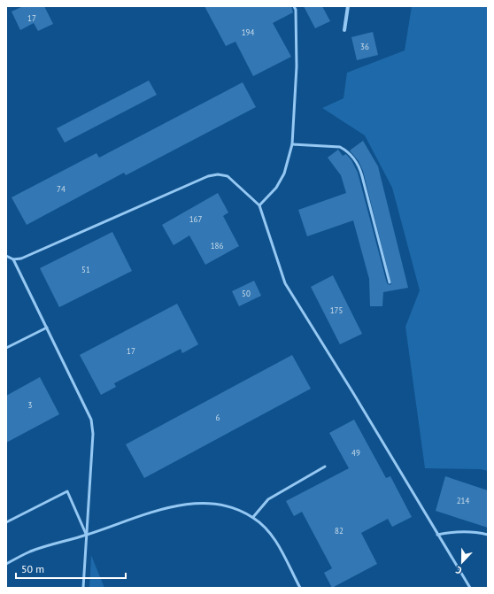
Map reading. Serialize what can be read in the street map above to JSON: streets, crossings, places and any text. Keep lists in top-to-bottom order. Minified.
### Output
{"house_numbers":["17","194","36","74","167","186","51","50","175","17","3","6","49","214","82"],"scale_bar":"50 m","north":"bottom"}
